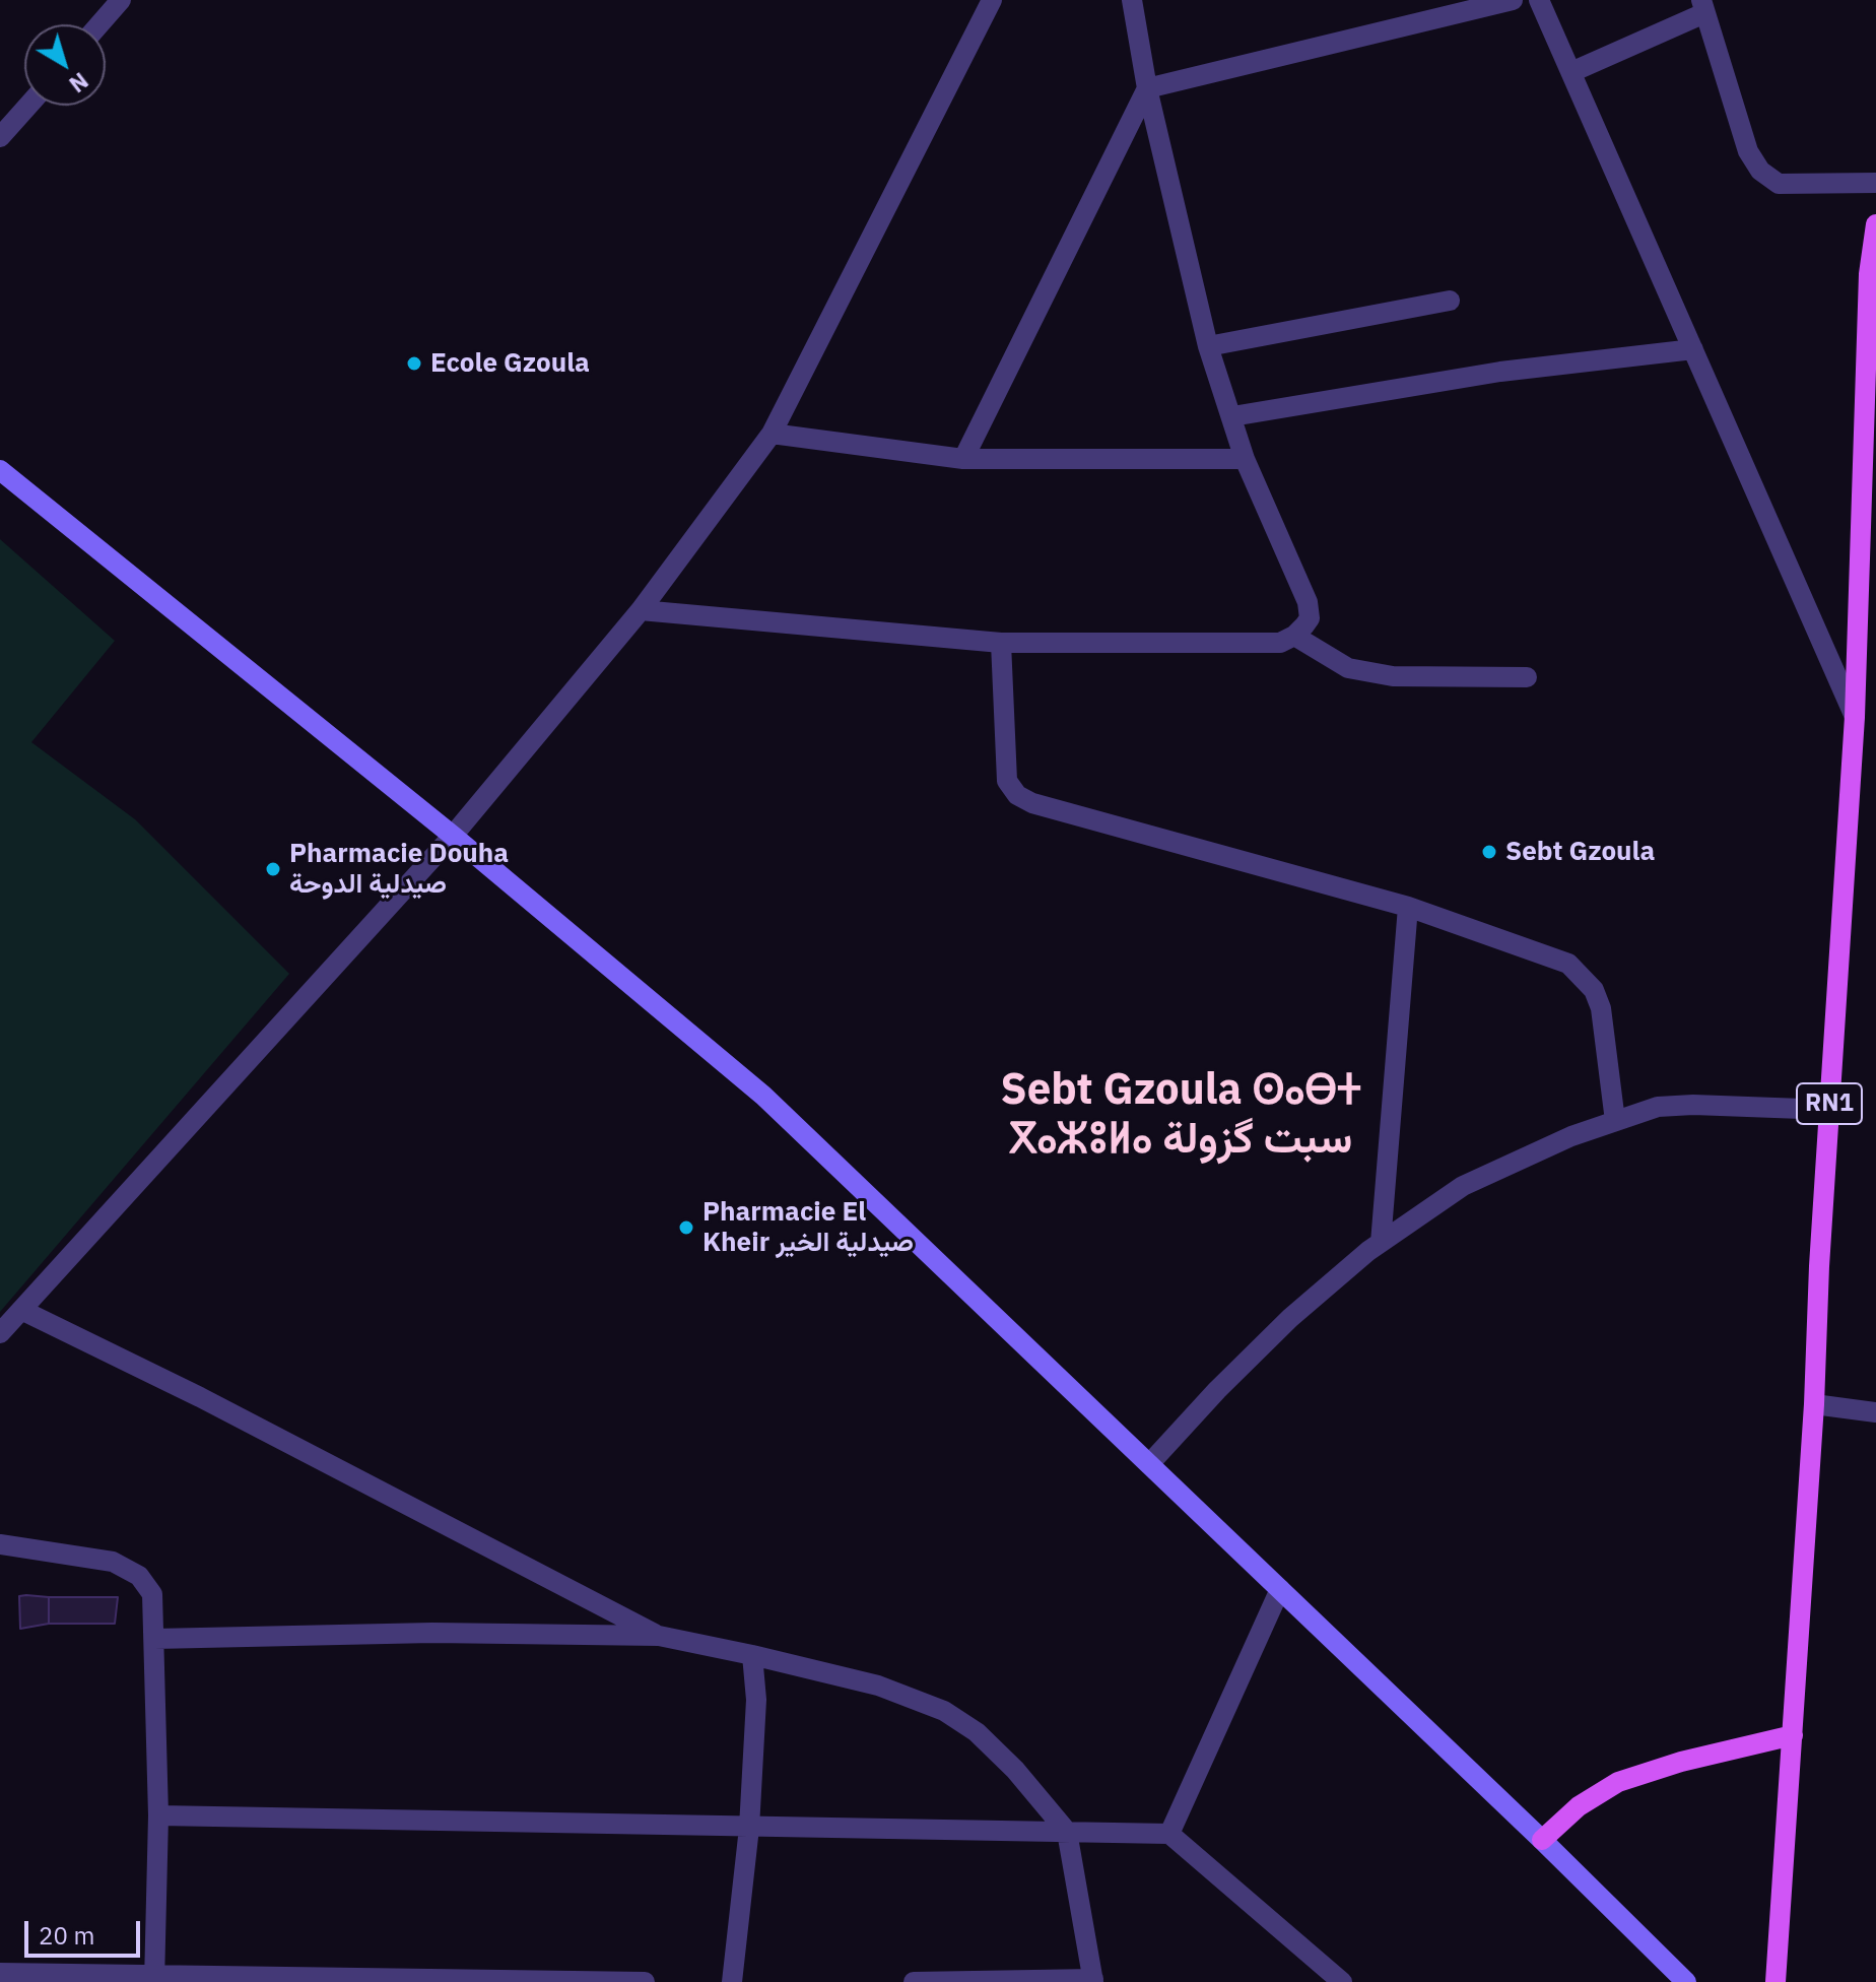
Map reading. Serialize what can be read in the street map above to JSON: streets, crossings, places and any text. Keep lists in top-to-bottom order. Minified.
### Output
{"streets":{"main road":["RN1"]},"districts":["Sebt Gzoula ⵙⴰⴱⵜ ⴳⴰⵣⵓⵍⴰ سبت گزولة"],"places":["Ecole Gzoula","Sebt Gzoula","Pharmacie Douha صيدلية الدوحة","Pharmacie El Kheir صيدلية الخير"],"scale_bar":"20 m","north":"bottom right"}
